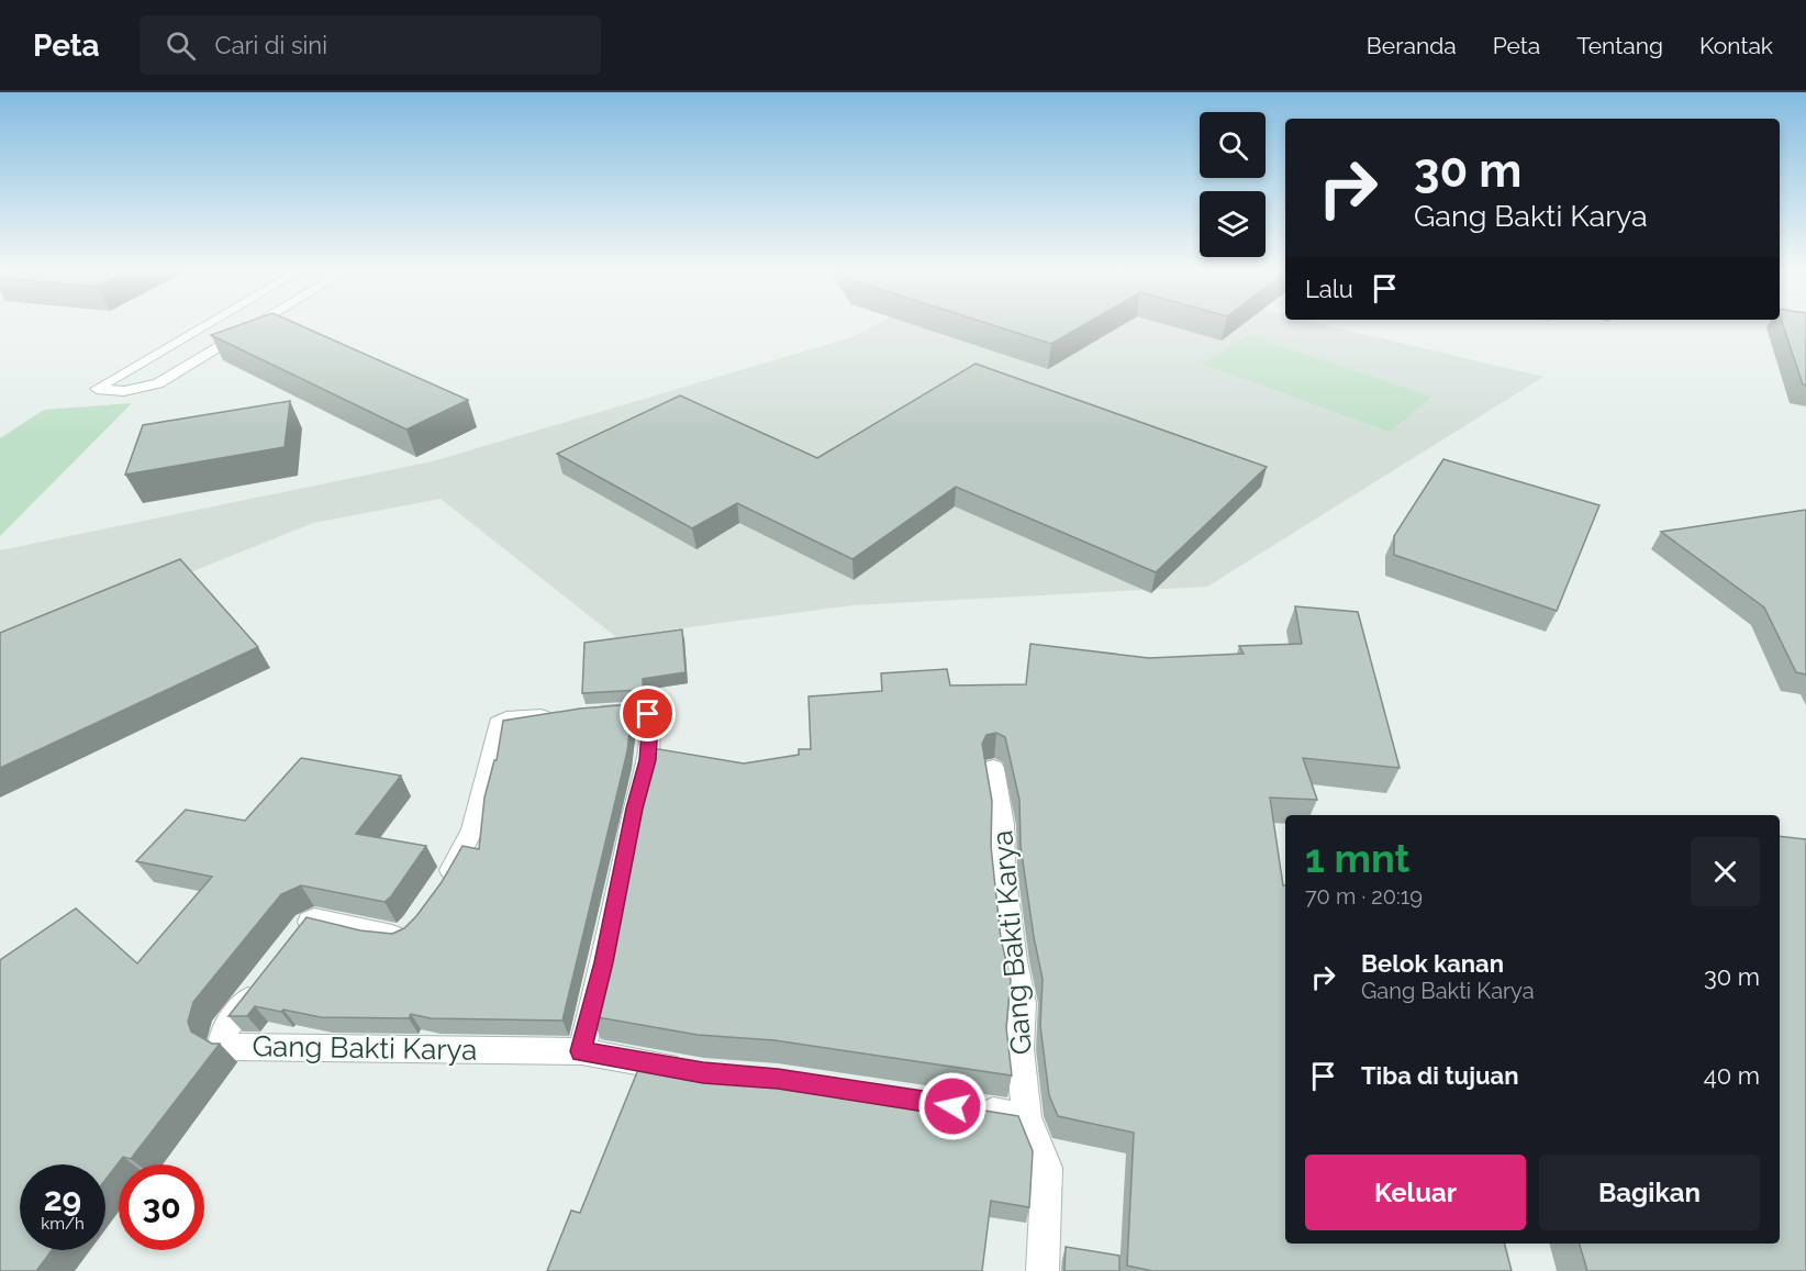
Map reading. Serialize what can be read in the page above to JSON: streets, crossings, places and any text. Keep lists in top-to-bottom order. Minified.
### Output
{"streets":{"street":["Gang Bakti Karya"]},"page":{"header":"Peta","search":"Cari di sini","nav":["Beranda","Peta","Tentang","Kontak"],"turn":["30 m","Gang Bakti Karya"],"then":"Lalu","heading":["1 mnt","70 m · 20:19"],"list":[{"name":"Belok kanan","note":"Gang Bakti Karya","value":"30 m"},{"name":"Tiba di tujuan","value":"40 m"}],"buttons":["Keluar","Bagikan"],"speed":"29 km/h","limit":"30"}}
